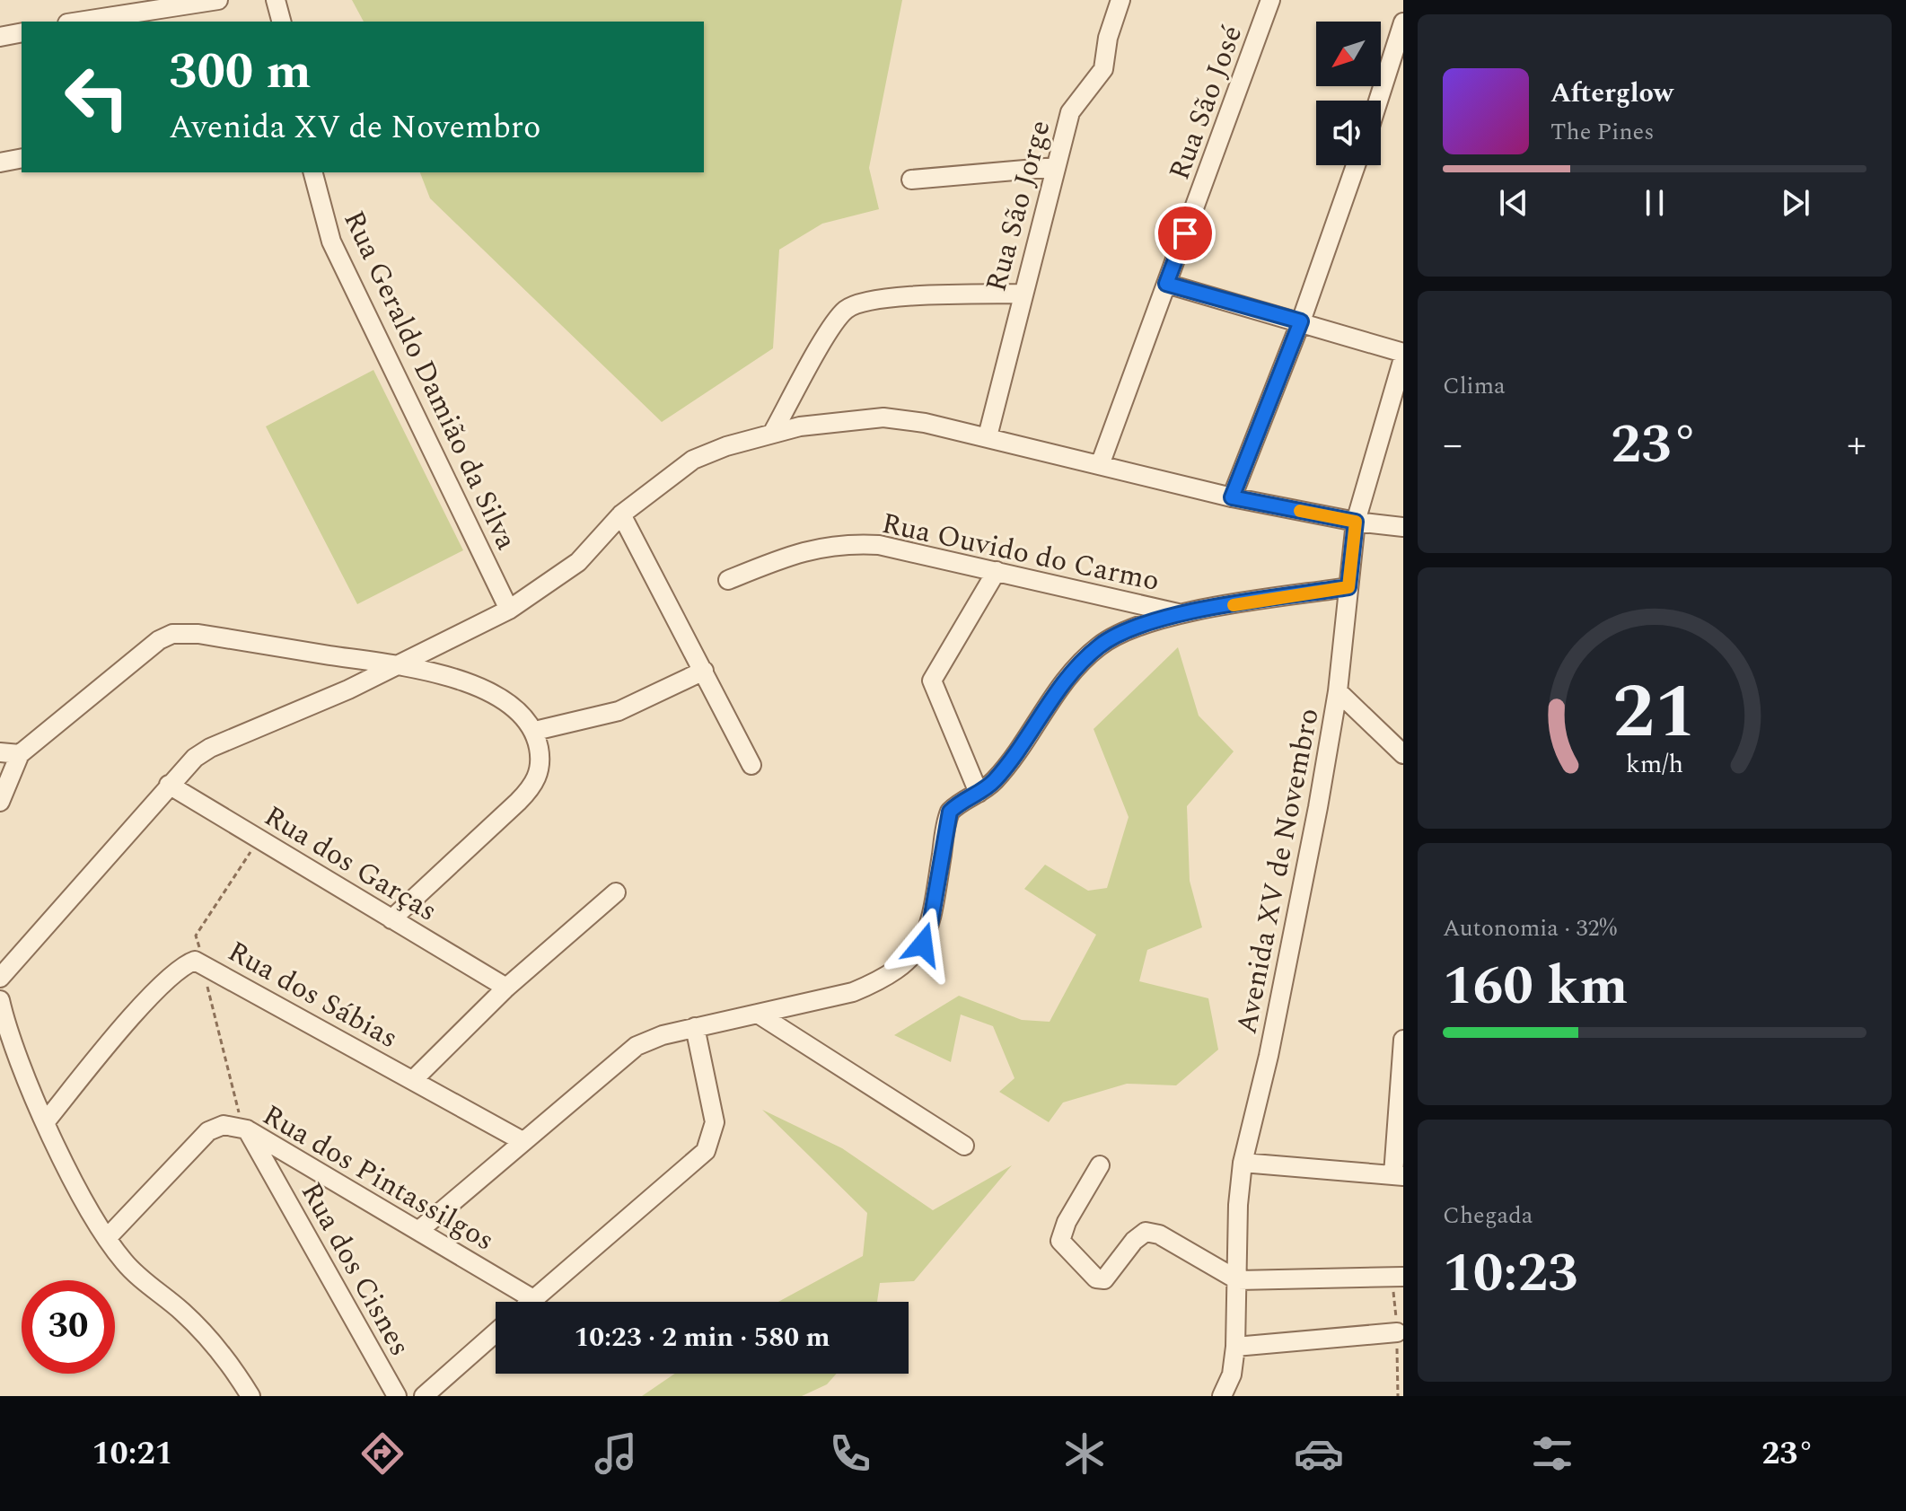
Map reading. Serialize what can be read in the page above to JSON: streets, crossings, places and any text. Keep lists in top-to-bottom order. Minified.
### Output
{"streets":{"street":["Rua São José","Rua São Jorge","Rua Geraldo Damião da Silva","Rua Ouvido do Carmo","Rua dos Garças","Avenida XV de Novembro","Rua dos Sábias","Rua dos Pintassilgos","Rua dos Cisnes"]},"crossings":[["Rua dos Pintassilgos","Rua dos Cisnes"]],"north":"bottom left","page":{"turn":["300 m","Avenida XV de Novembro"],"song":["Afterglow","The Pines"],"tile":["Clima",["Autonomia · 32%","160 km"],["Chegada","10:23"]],"heat":["−","23°","+"],"limit":"30","trip":"10:23 · 2 min · 580 m","tabs":["10:21","23°"],"gauge":["21","km/h"]}}
